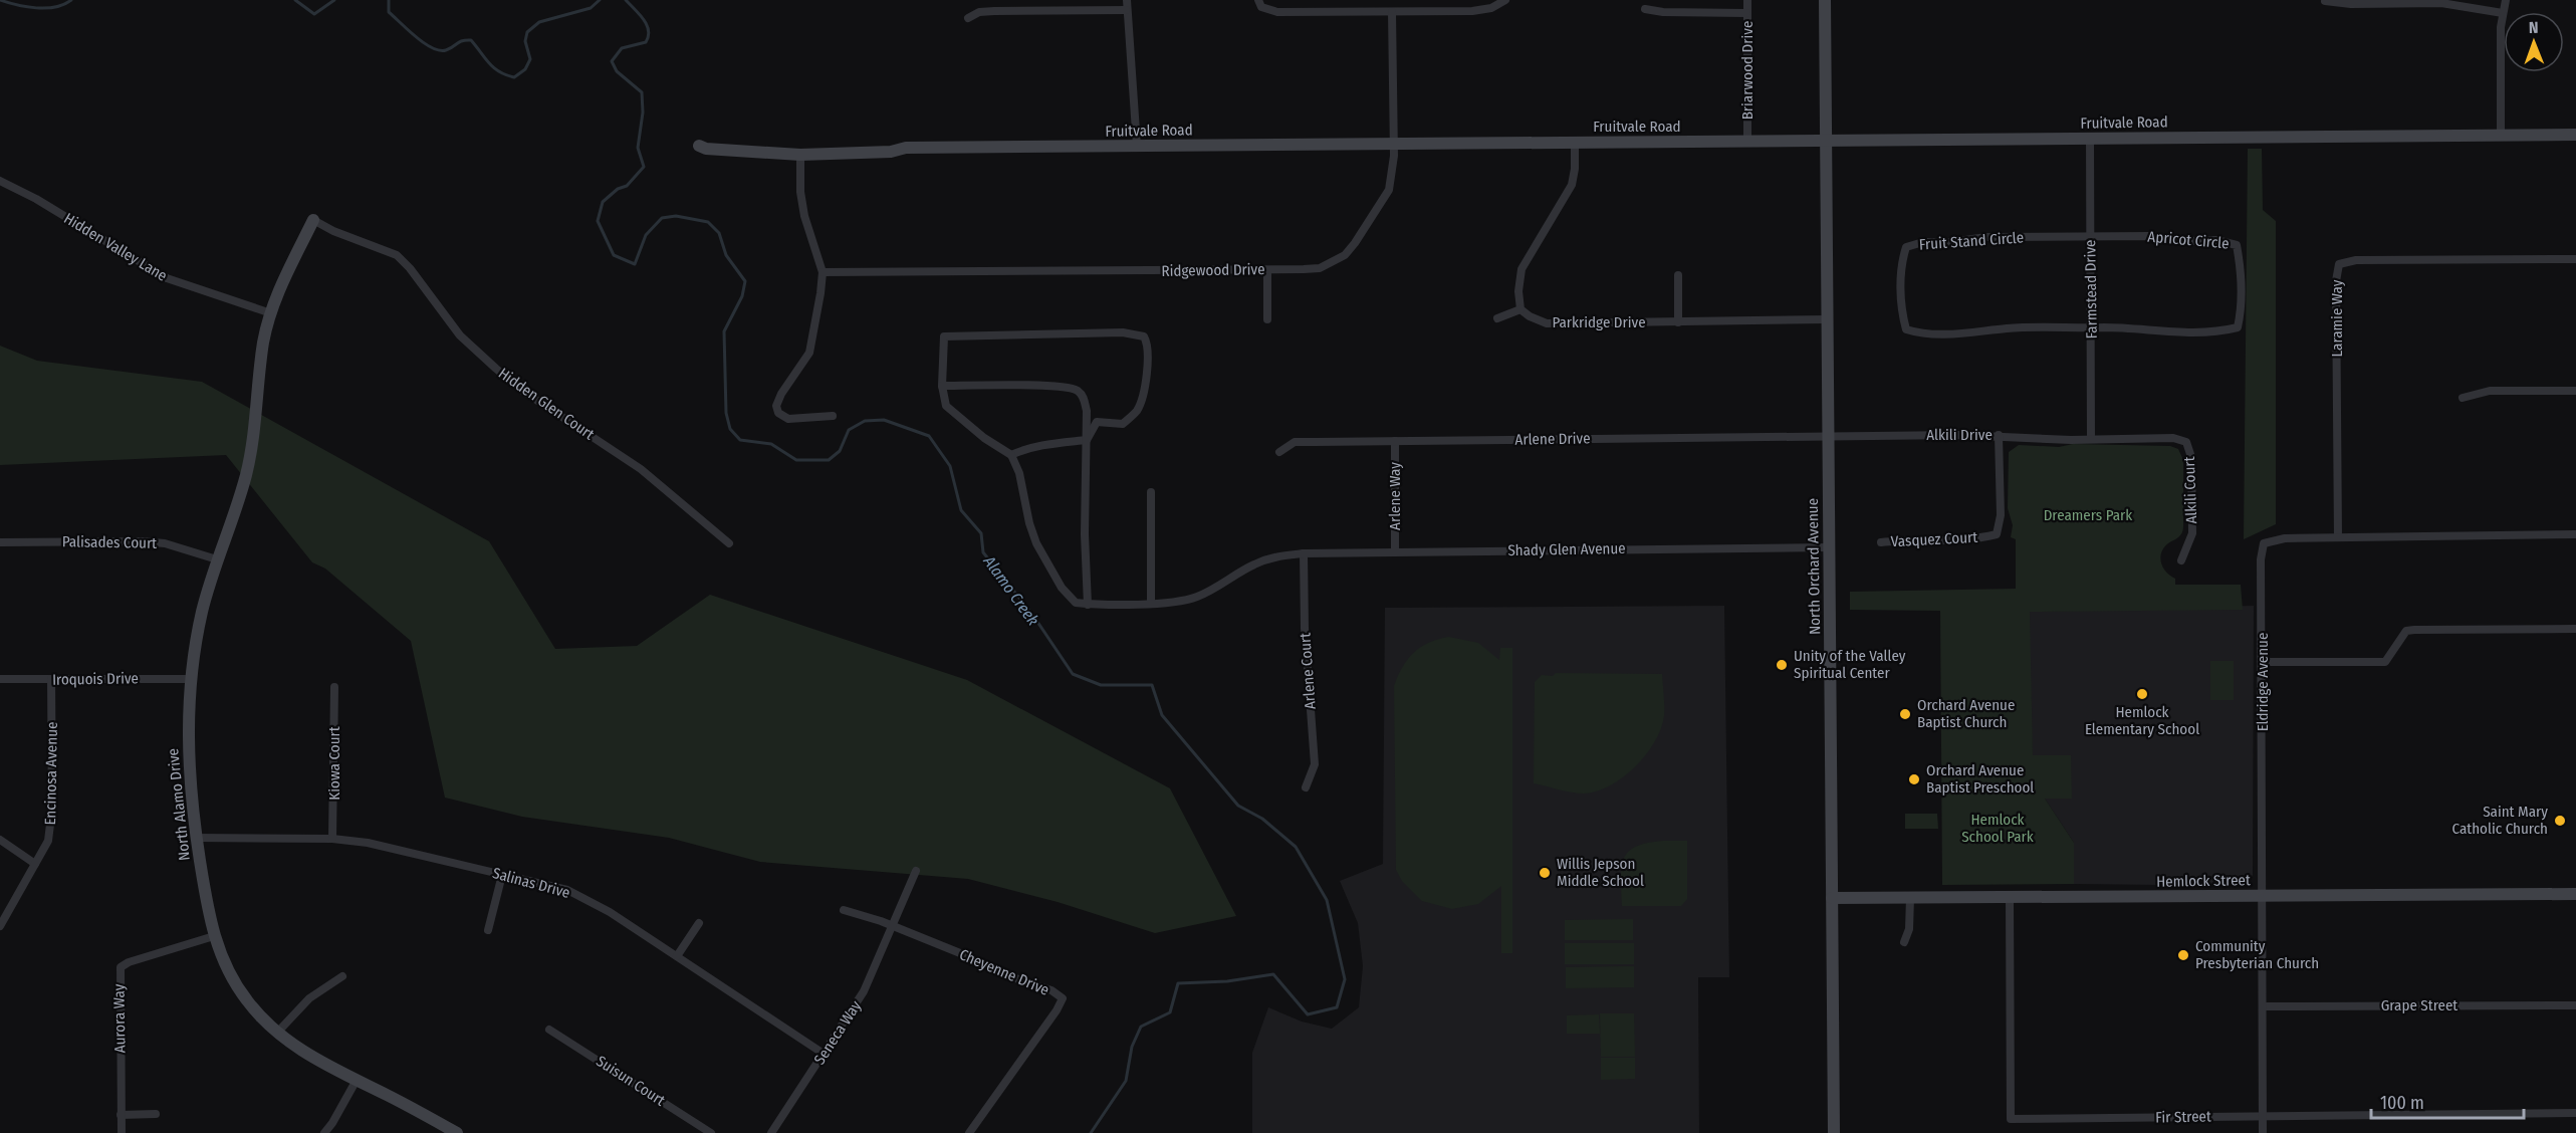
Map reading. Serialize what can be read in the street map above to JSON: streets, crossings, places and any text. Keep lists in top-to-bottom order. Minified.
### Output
{"streets":{"street":["Briarwood Drive","Fruitvale Road","Apricot Circle","Fruit Stand Circle","Hidden Valley Lane","Ridgewood Drive","Farmstead Drive","Laramie Way","Parkridge Drive","Hidden Glen Court","Alkili Drive","Arlene Drive","Alkili Court","Arlene Way","Vasquez Court","Palisades Court","Shady Glen Avenue","North Orchard Avenue","Arlene Court","Iroquois Drive","Eldridge Avenue","Kiowa Court","Encinosa Avenue","North Alamo Drive","Hemlock Street","Salinas Drive","Cheyenne Drive","Grape Street","Aurora Way","Seneca Way","Suisun Court","Fir Street"]},"crossings":[["Briarwood Drive","Fruitvale Road"],["Fruitvale Road","Ridgewood Drive"],["Fruitvale Road","Farmstead Drive"],["Fruitvale Road","North Orchard Avenue"],["Apricot Circle","Fruit Stand Circle"],["Apricot Circle","Farmstead Drive"],["Fruit Stand Circle","Farmstead Drive"],["Hidden Valley Lane","North Alamo Drive"],["Farmstead Drive","Alkili Drive"],["Farmstead Drive","Alkili Court"],["Laramie Way","Eldridge Avenue"],["Parkridge Drive","North Orchard Avenue"],["Hidden Glen Court","North Alamo Drive"],["Alkili Drive","Arlene Drive"],["Alkili Drive","Alkili Court"],["Alkili Drive","Vasquez Court"],["Alkili Drive","North Orchard Avenue"],["Arlene Drive","Arlene Way"],["Arlene Drive","North Orchard Avenue"],["Arlene Way","Shady Glen Avenue"],["Palisades Court","North Alamo Drive"],["Shady Glen Avenue","North Orchard Avenue"],["Shady Glen Avenue","Arlene Court"],["North Orchard Avenue","Hemlock Street"],["Iroquois Drive","Encinosa Avenue"],["Iroquois Drive","North Alamo Drive"],["Eldridge Avenue","Hemlock Street"],["Eldridge Avenue","Grape Street"],["Eldridge Avenue","Fir Street"],["Kiowa Court","Salinas Drive"],["North Alamo Drive","Salinas Drive"],["North Alamo Drive","Aurora Way"],["Hemlock Street","Fir Street"],["Salinas Drive","Seneca Way"],["Cheyenne Drive","Seneca Way"]],"water":["Alamo Creek"],"parks":["Dreamers Park","Hemlock School Park"],"places":["Unity of the Valley Spiritual Center","Hemlock Elementary School","Orchard Avenue Baptist Church","Orchard Avenue Baptist Preschool","Saint Mary Catholic Church","Willis Jepson Middle School","Community Presbyterian Church"],"scale_bar":"100 m","north":"top"}
